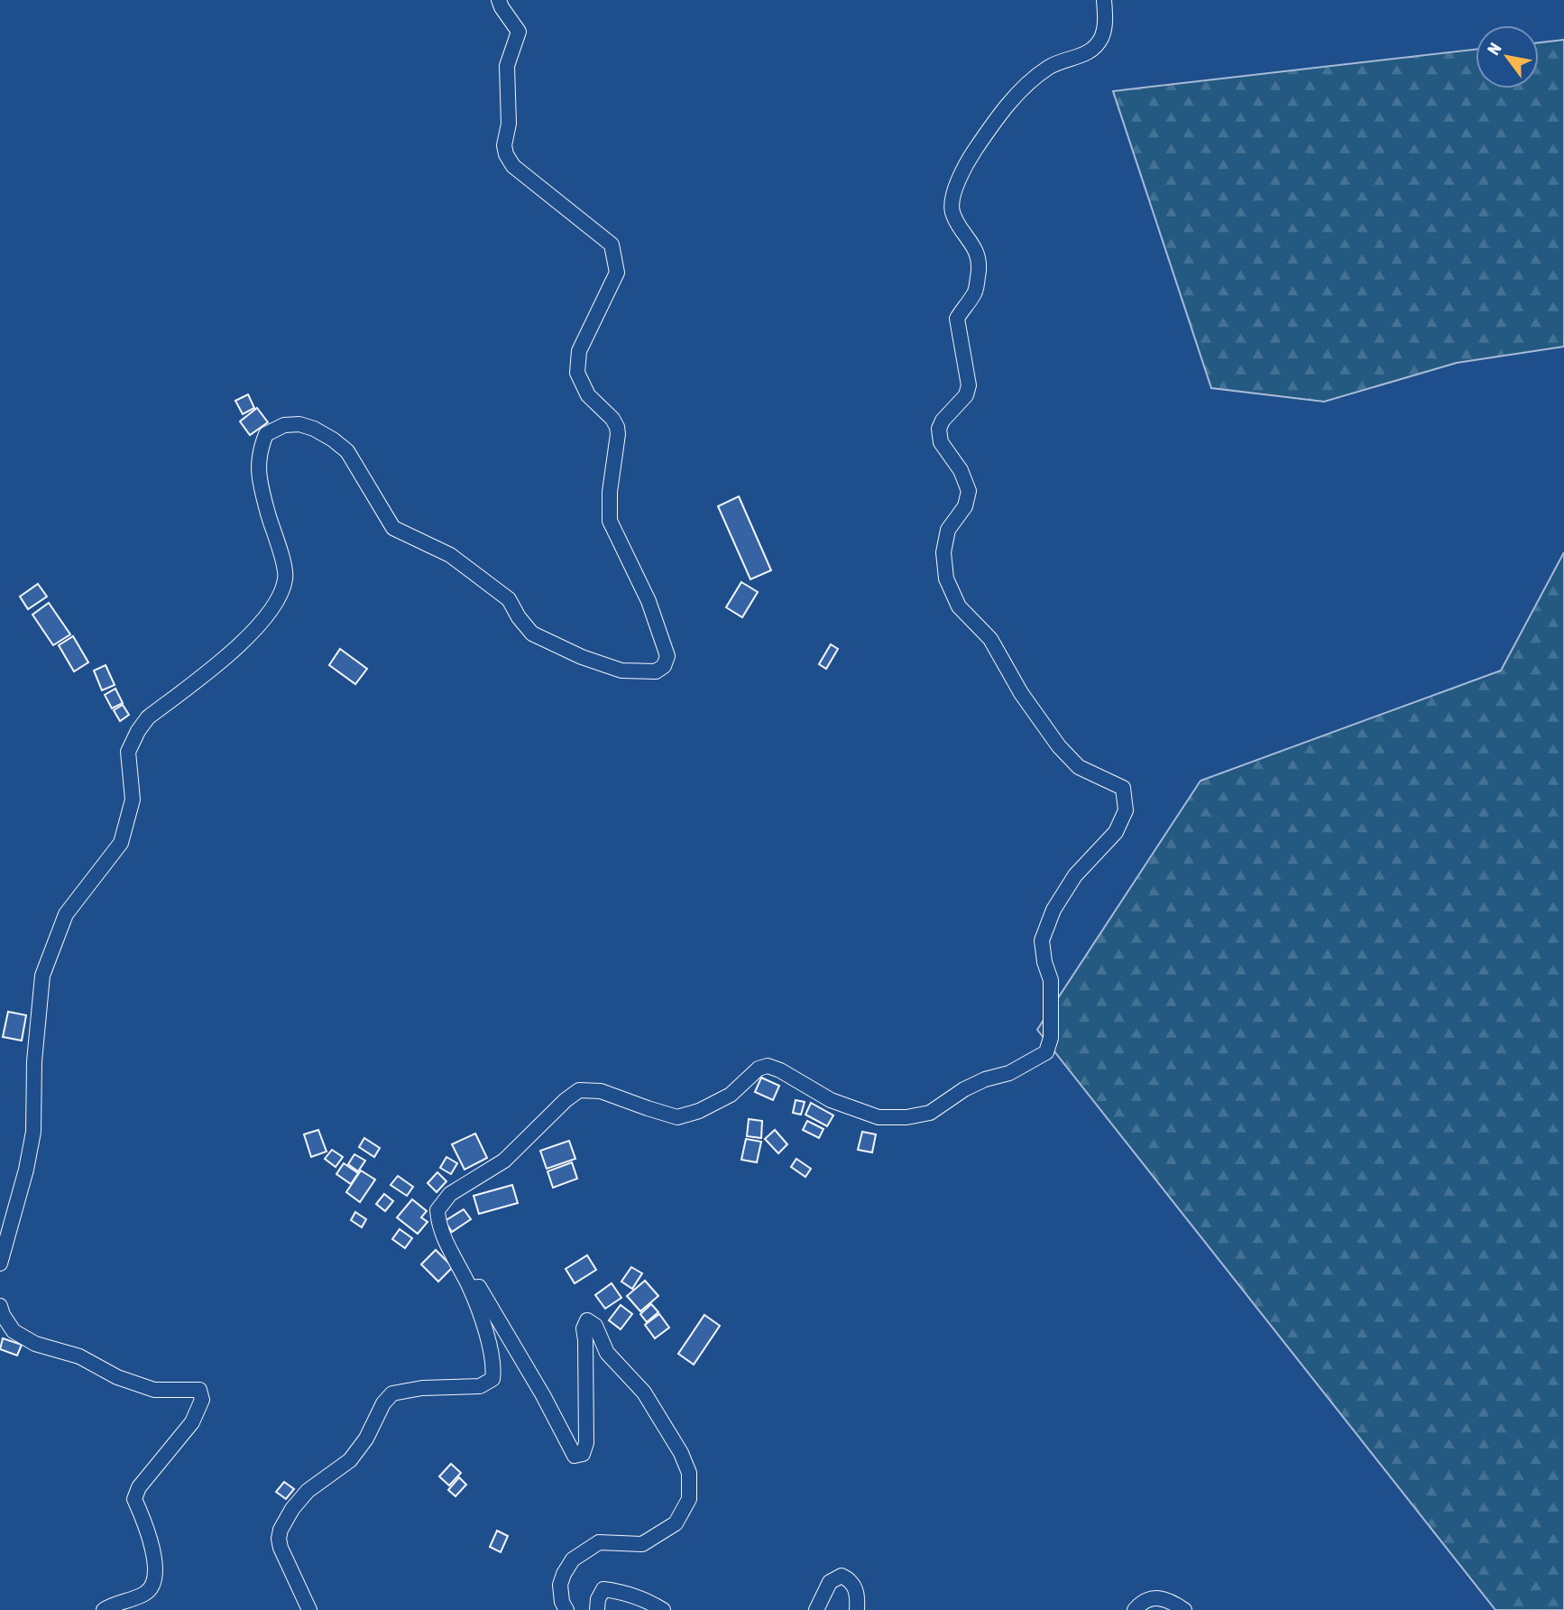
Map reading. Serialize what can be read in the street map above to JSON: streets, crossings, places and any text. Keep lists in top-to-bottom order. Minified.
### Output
{"north":"top left"}
